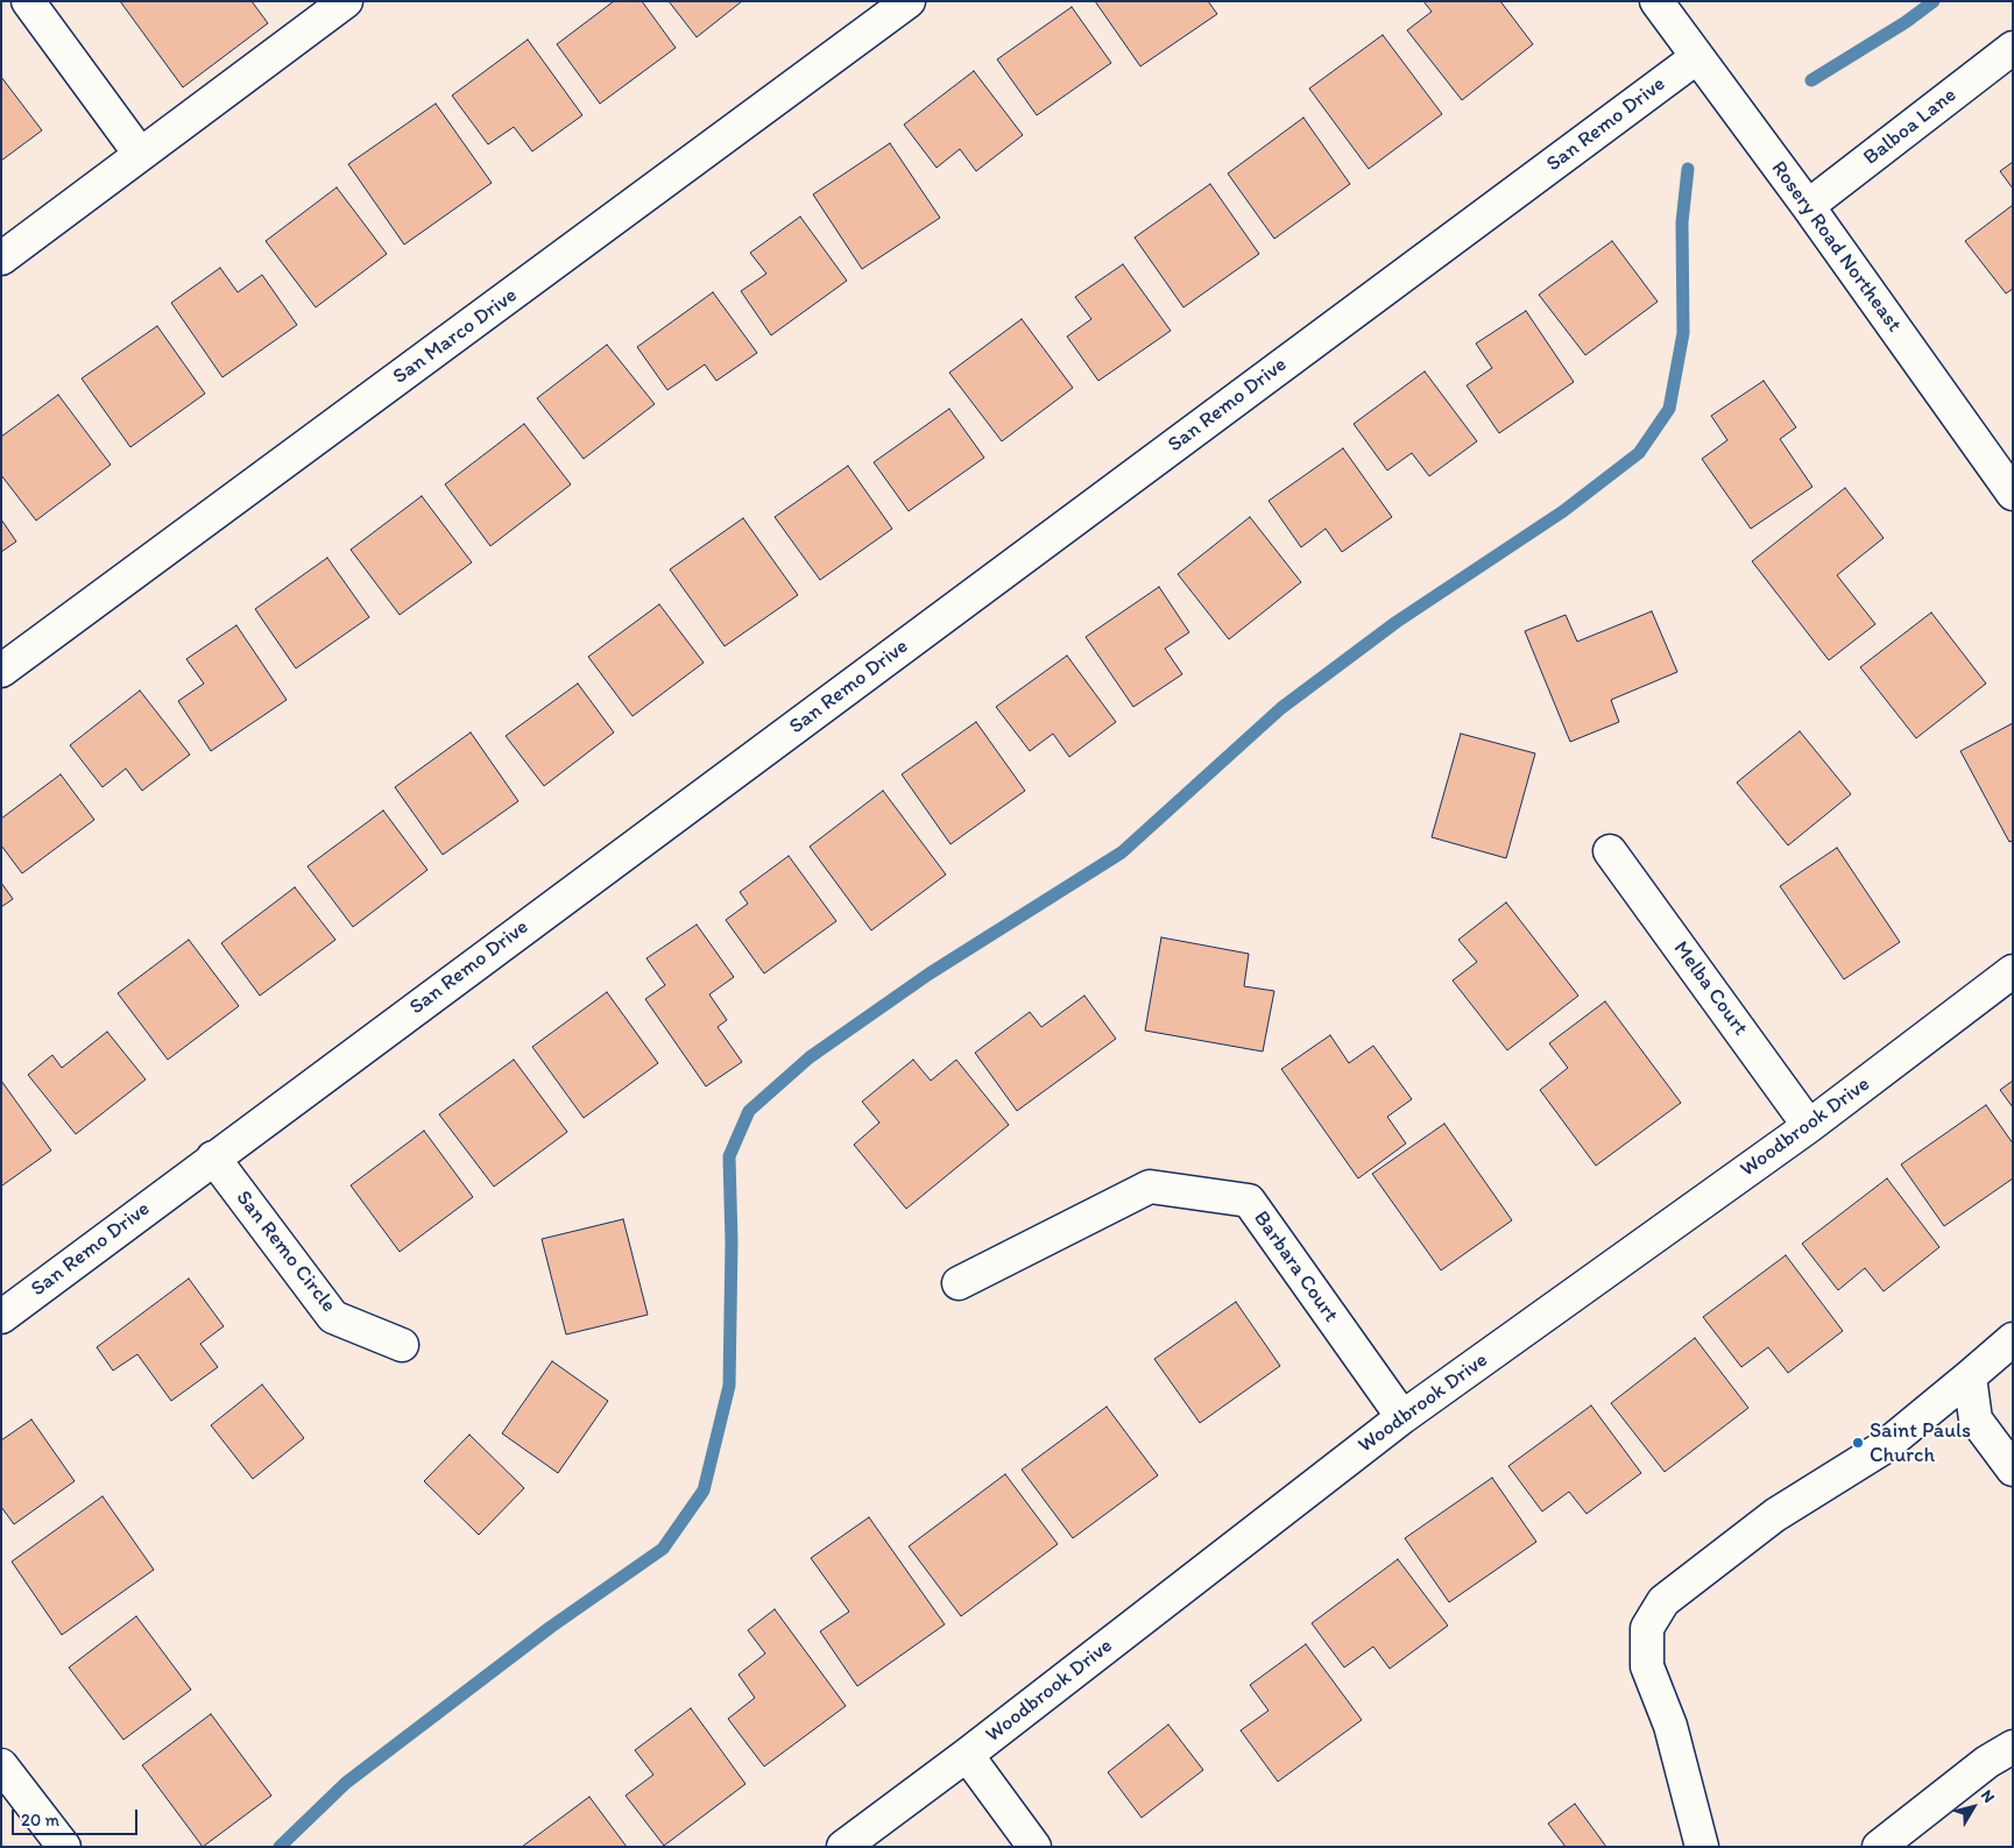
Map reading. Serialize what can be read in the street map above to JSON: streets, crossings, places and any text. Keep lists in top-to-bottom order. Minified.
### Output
{"streets":{"street":["San Remo Drive","Balboa Lane","Rosery Road Northeast","San Marco Drive","Melba Court","Woodbrook Drive","San Remo Circle","Barbara Court"]},"crossings":[["San Remo Drive","Rosery Road Northeast"],["San Remo Drive","San Remo Circle"],["Balboa Lane","Rosery Road Northeast"],["Melba Court","Woodbrook Drive"],["Woodbrook Drive","Barbara Court"]],"places":["Saint Pauls Church"],"scale_bar":"20 m","north":"top right"}
